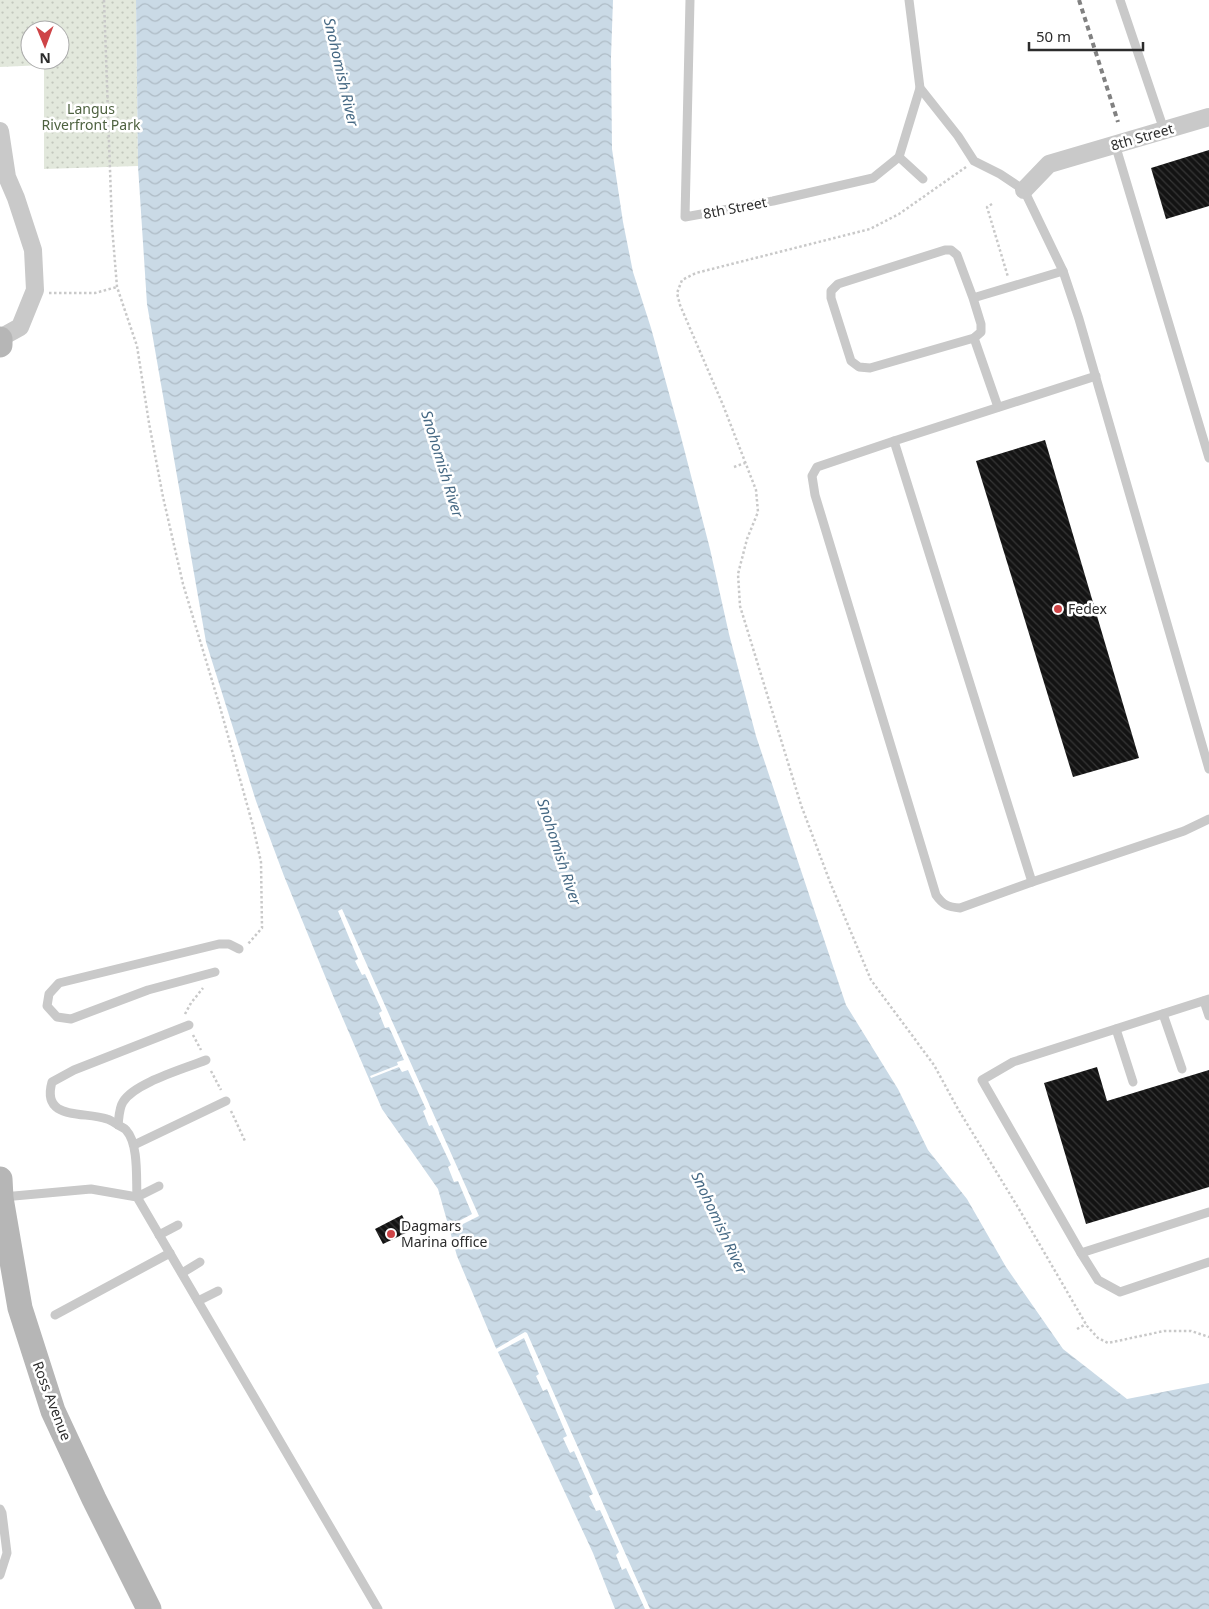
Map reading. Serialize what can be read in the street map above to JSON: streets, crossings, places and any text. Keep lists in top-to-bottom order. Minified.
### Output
{"streets":{"street":["8th Street","Ross Avenue"]},"water":["Snohomish River"],"parks":["Langus Riverfront Park"],"places":["Fedex","Dagmars Marina office"],"scale_bar":"50 m","north":"bottom"}
